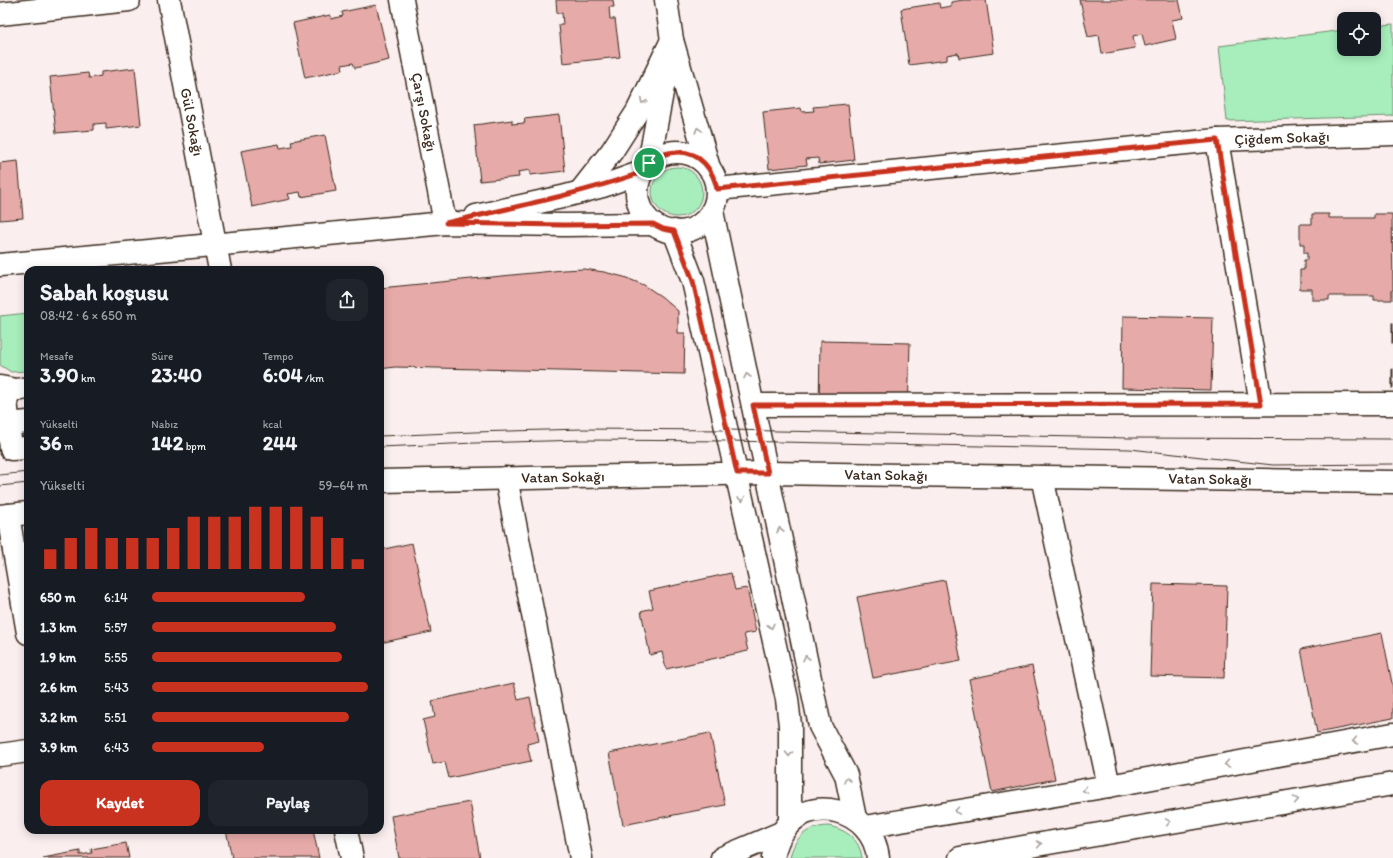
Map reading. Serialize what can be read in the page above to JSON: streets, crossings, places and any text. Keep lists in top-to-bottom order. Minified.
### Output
{"streets":{"street":["Çarşı Sokağı","Gül Sokağı","Çiğdem Sokağı","Vatan Sokağı"]},"page":{"heading":["Sabah koşusu","08:42 · 6 × 650 m"],"stats":[["Mesafe","3.90 km"],["Süre","23:40"],["Tempo","6:04 /km"],["Yükselti","36 m"],["Nabız","142 bpm"],["kcal","244"]],"chart":["Yükselti","59–64 m"],"list":[{"name":"650 m","note":"6:14"},{"name":"1.3 km","note":"5:57"},{"name":"1.9 km","note":"5:55"},{"name":"2.6 km","note":"5:43"},{"name":"3.2 km","note":"5:51"},{"name":"3.9 km","note":"6:43"}],"buttons":["Kaydet","Paylaş"]}}
